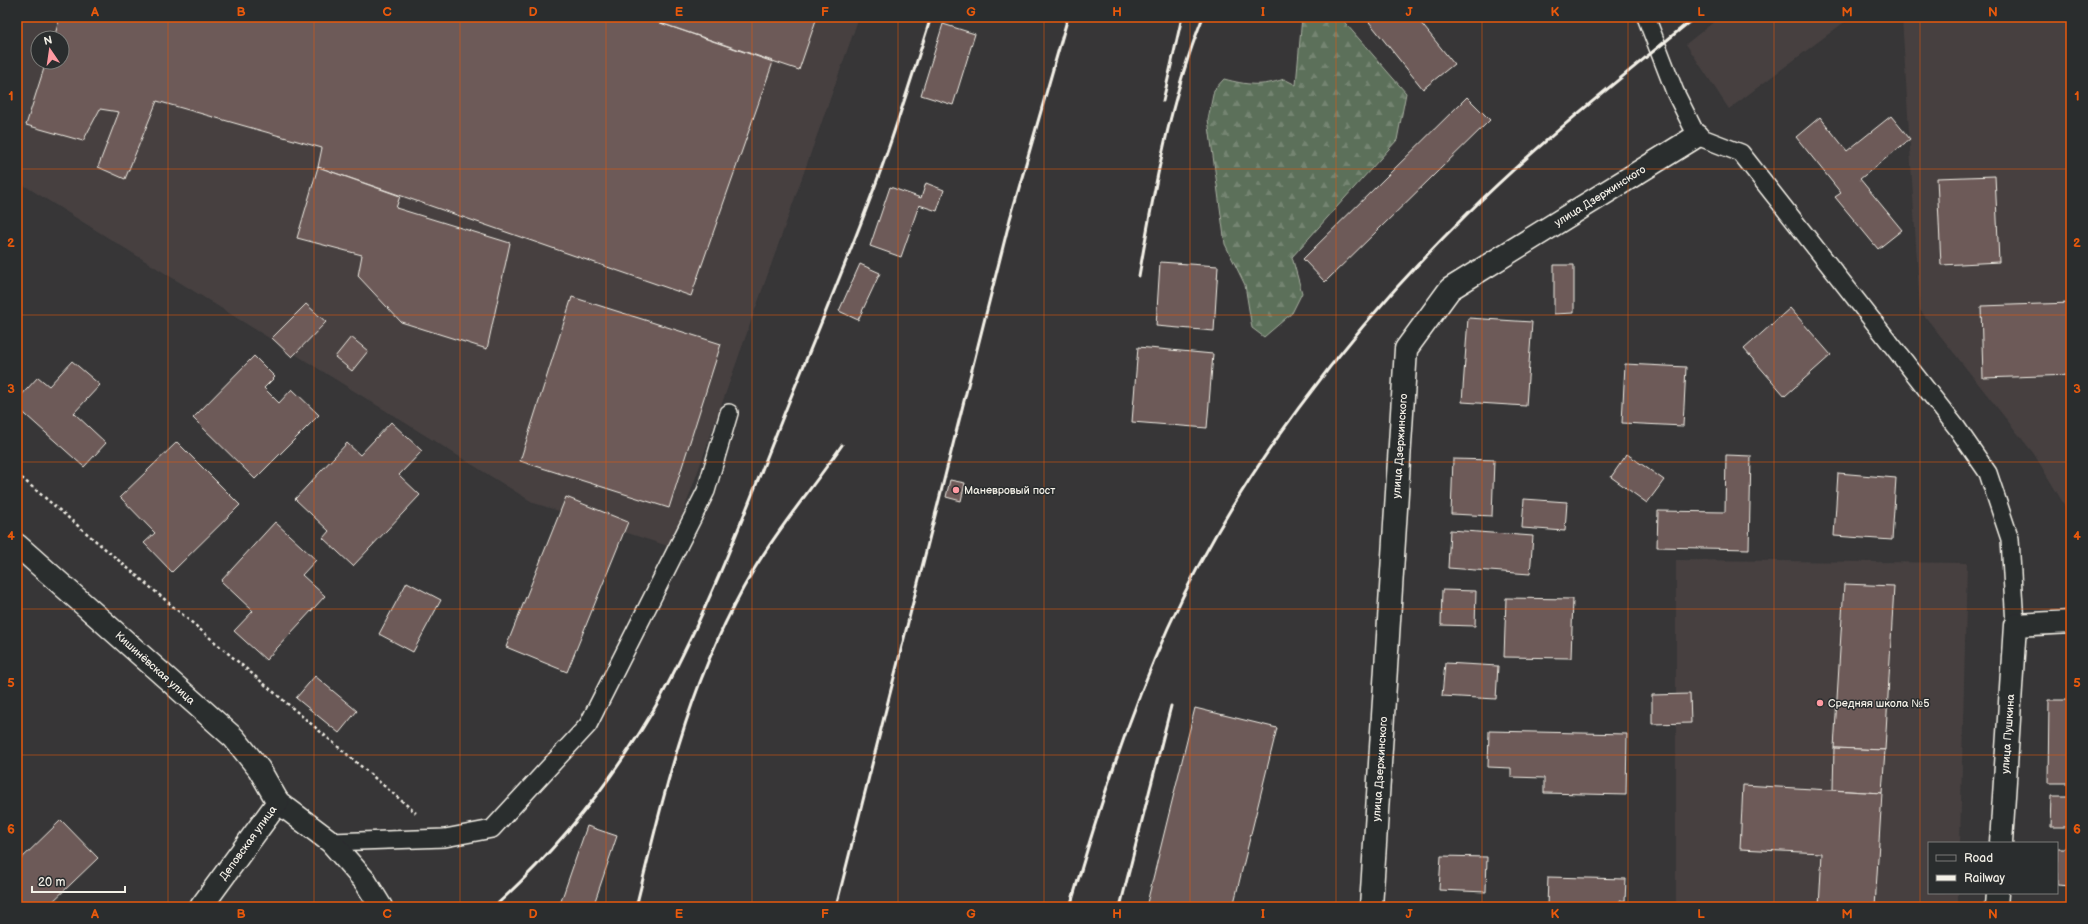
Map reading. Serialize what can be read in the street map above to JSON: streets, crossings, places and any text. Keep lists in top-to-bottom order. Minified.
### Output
{"streets":{"street":["улица Дзержинского","Кишинёвская улица","улица Пушкина","Деповская улица"]},"crossings":[["Кишинёвская улица","Деповская улица"]],"places":["Маневровый пост","Средняя школа №5"],"legend":["Road","Railway"],"scale_bar":"20 m","north":"top","grid":{"columns":["A","B","C","D","E","F","G","H","I","J","K","L","M","N"],"rows":["1","2","3","4","5","6"]}}
